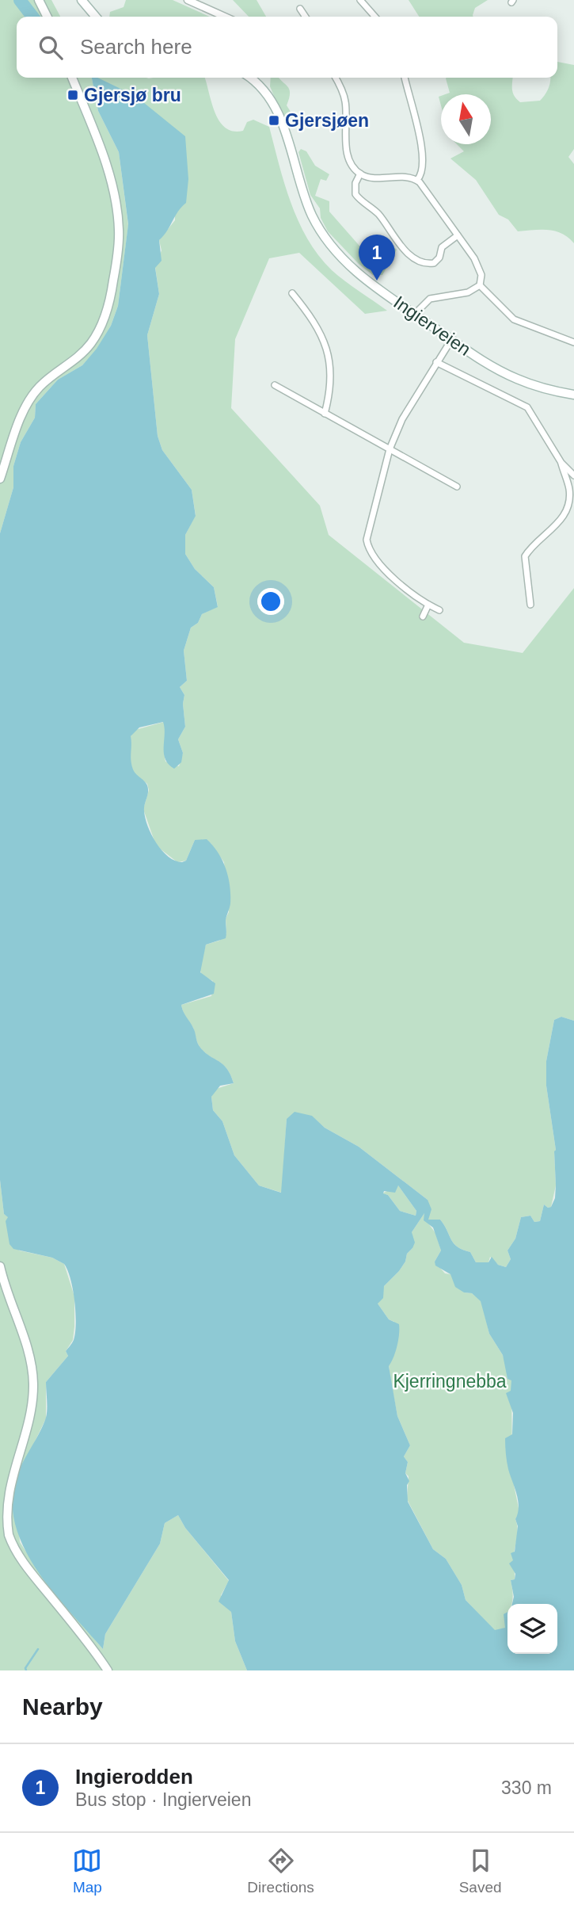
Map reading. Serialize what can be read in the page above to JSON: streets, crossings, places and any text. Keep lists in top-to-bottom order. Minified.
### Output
{"streets":{"main road":["Ingierveien"]},"parks":["Kjerringnebba"],"places":{"transit":["Gjersjø bru","Gjersjøen"]},"north":"top","page":{"search":"Search here","pins":"1","heading":"Nearby","list":[{"mark":"1","name":"Ingierodden","note":"Bus stop · Ingierveien","value":"330 m"}],"nav":["Map","Directions","Saved"]}}
